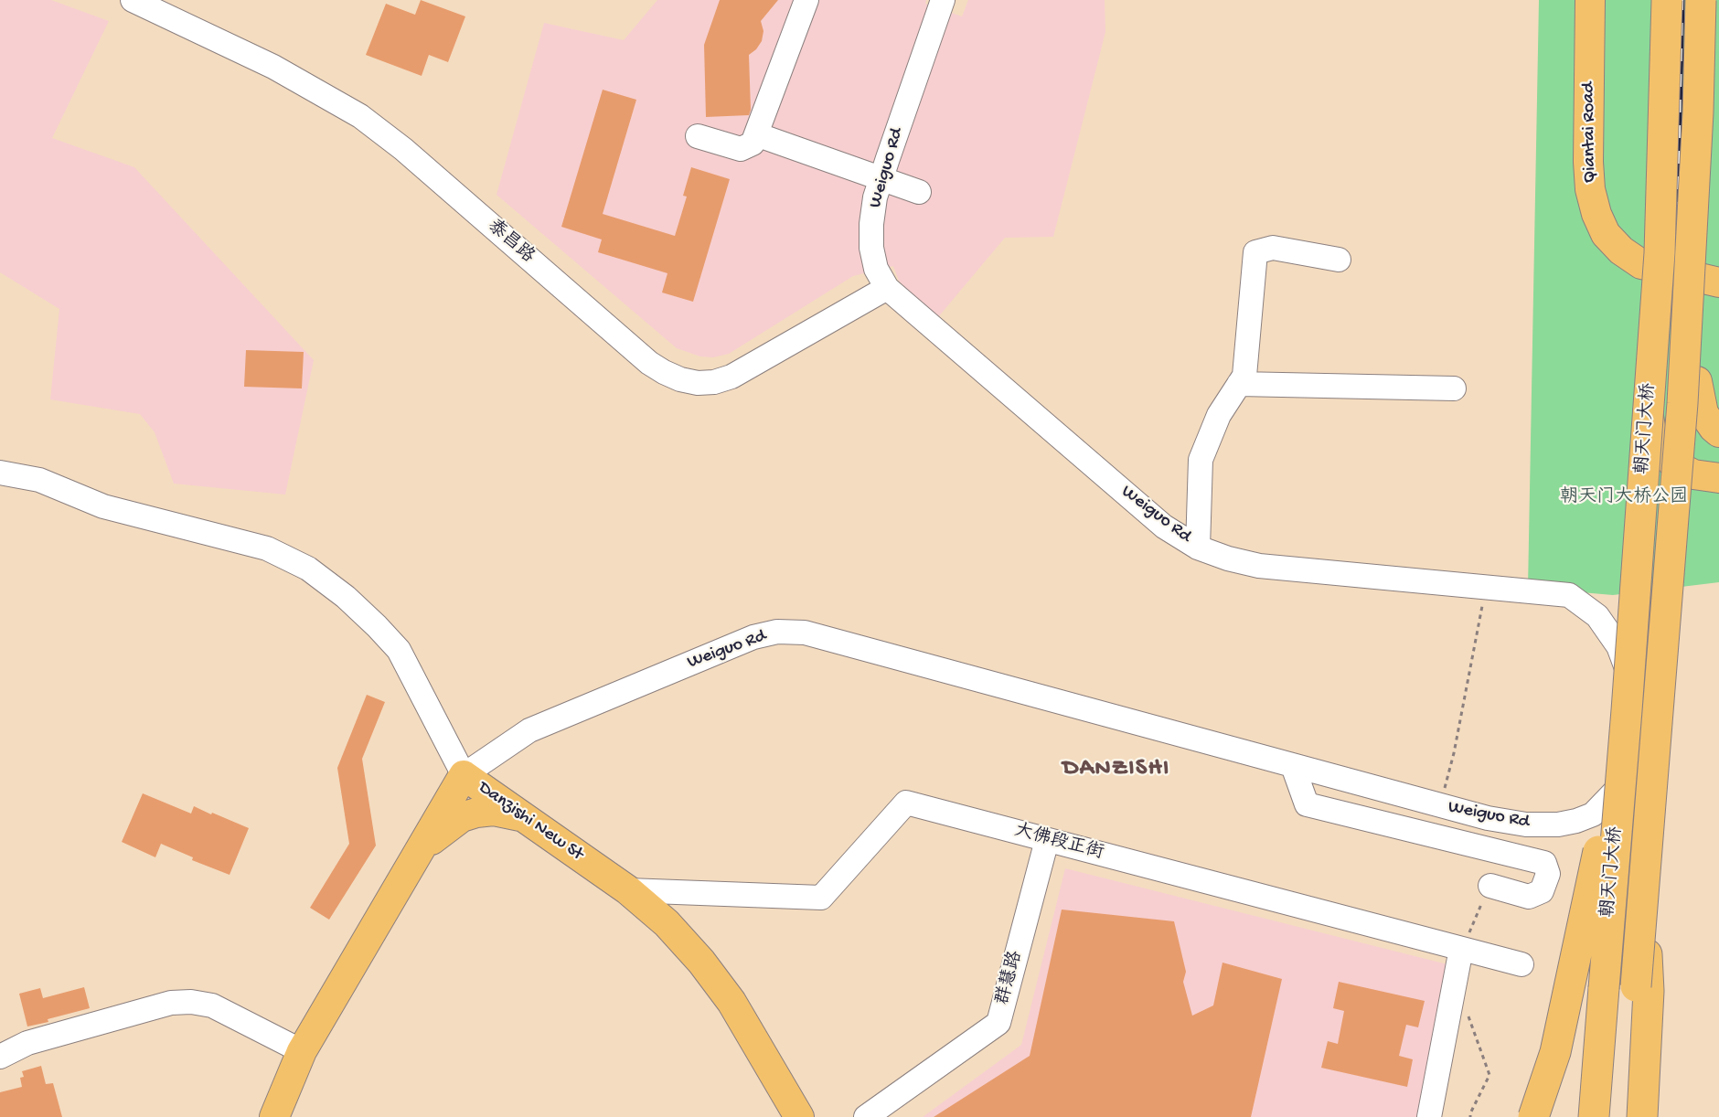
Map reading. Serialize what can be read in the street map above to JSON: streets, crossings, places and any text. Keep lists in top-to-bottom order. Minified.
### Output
{"streets":{"highway":["朝天门大桥"],"main road":["Qiantai Road","Danzishi New St"],"street":["Weiguo Rd","泰昌路","大佛段正街","群慧路"]},"crossings":[["Weiguo Rd","泰昌路"],["Weiguo Rd","Danzishi New St"],["Danzishi New St","大佛段正街"],["大佛段正街","群慧路"]],"districts":["DANZISHI"],"parks":["朝天门大桥公园"]}
